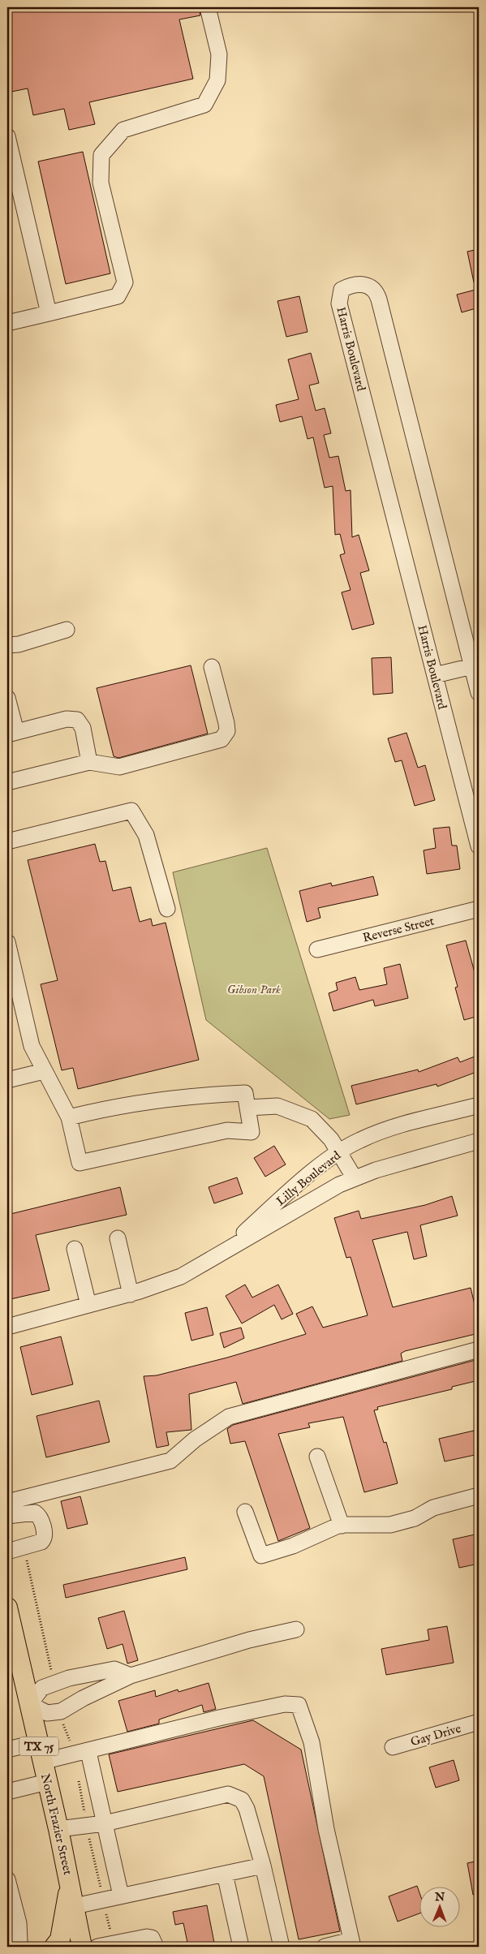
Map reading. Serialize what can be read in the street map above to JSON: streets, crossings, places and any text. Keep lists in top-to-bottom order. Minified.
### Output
{"streets":{"main road":["TX 75","North Frazier Street"],"street":["Harris Boulevard","Reverse Street","Lilly Boulevard","Gay Drive"]},"parks":["Gibson Park"],"north":"top"}
